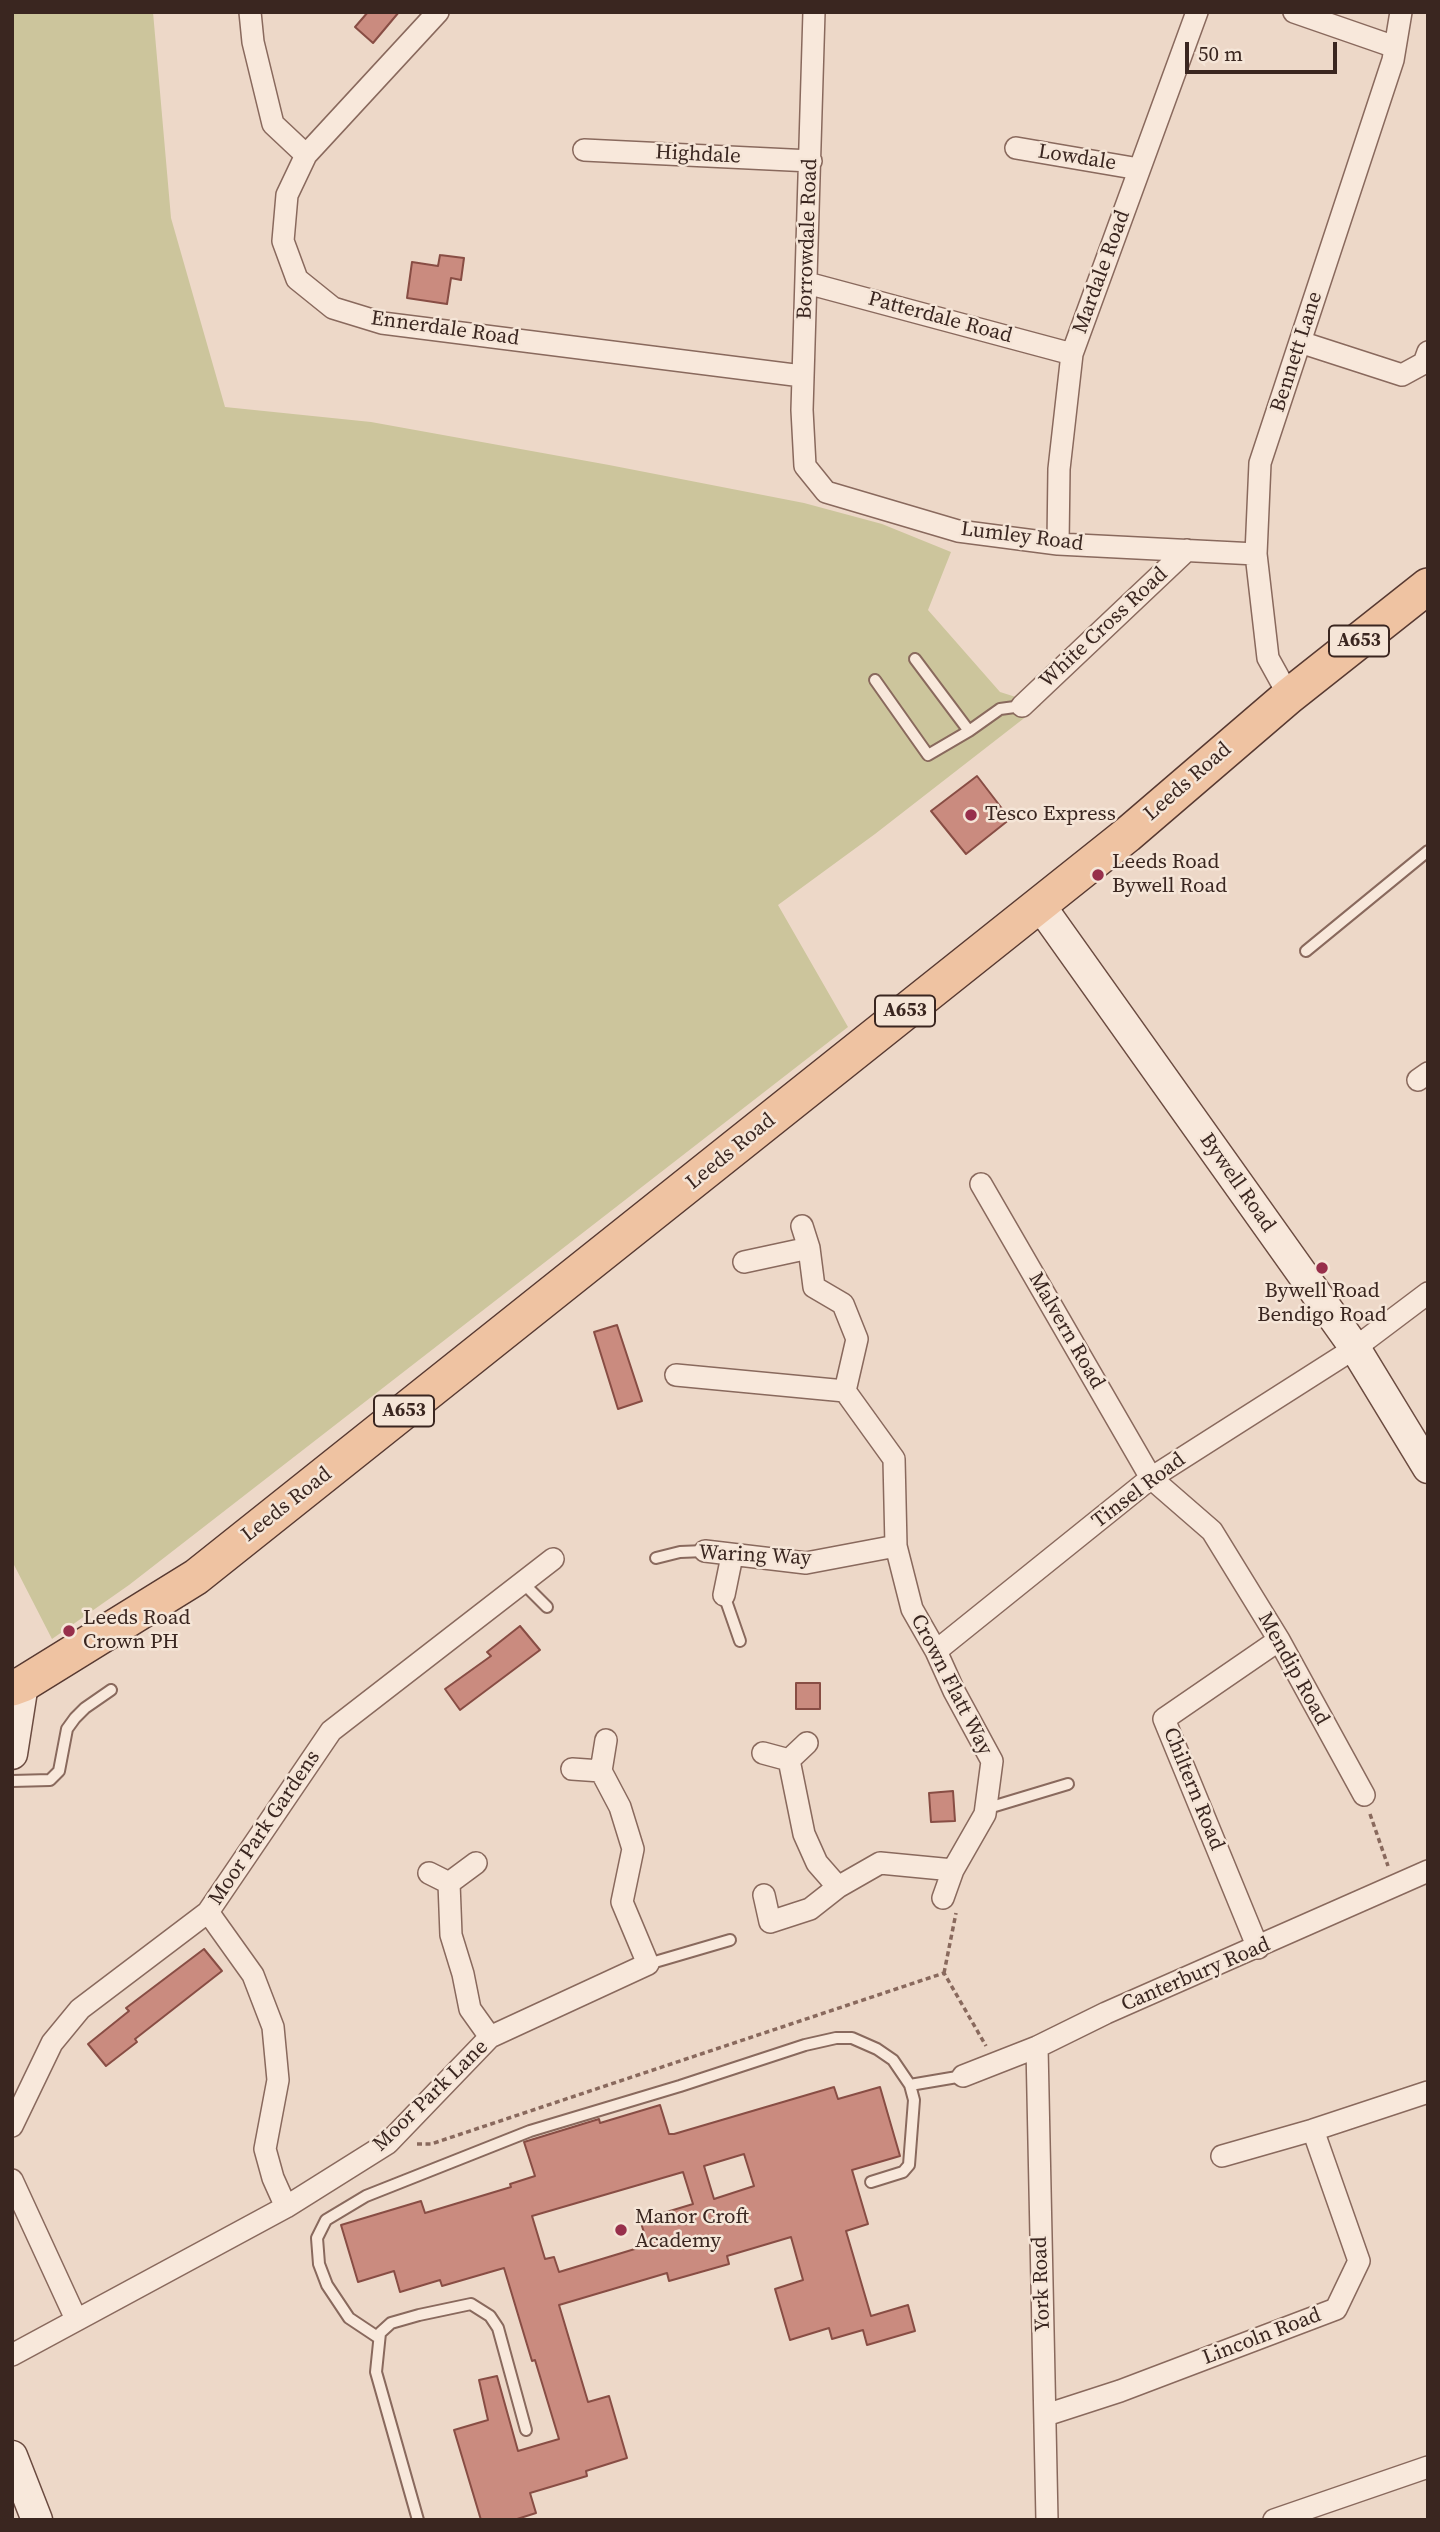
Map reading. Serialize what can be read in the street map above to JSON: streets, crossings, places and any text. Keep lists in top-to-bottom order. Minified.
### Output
{"streets":{"main road":["A653","Leeds Road"],"street":["Highdale","Lowdale","Borrowdale Road","Mardale Road","Patterdale Road","Ennerdale Road","Bennett Lane","Lumley Road","White Cross Road","Bywell Road","Malvern Road","Tinsel Road","Waring Way","Mendip Road","Crown Flatt Way","Chiltern Road","Moor Park Gardens","Canterbury Road","Moor Park Lane","York Road","Lincoln Road"]},"crossings":[["Highdale","Borrowdale Road"],["Lowdale","Mardale Road"],["Borrowdale Road","Patterdale Road"],["Borrowdale Road","Ennerdale Road"],["Borrowdale Road","Lumley Road"],["Mardale Road","Patterdale Road"],["Mardale Road","Lumley Road"],["Bennett Lane","Lumley Road"],["Bennett Lane","Leeds Road"],["Lumley Road","White Cross Road"],["Leeds Road","Bywell Road"],["Bywell Road","Tinsel Road"],["Malvern Road","Tinsel Road"],["Malvern Road","Mendip Road"],["Tinsel Road","Mendip Road"],["Tinsel Road","Crown Flatt Way"],["Waring Way","Crown Flatt Way"],["Mendip Road","Chiltern Road"],["Chiltern Road","Canterbury Road"],["Canterbury Road","York Road"],["York Road","Lincoln Road"]],"places":["Tesco Express","Leeds Road Bywell Road","Bywell Road Bendigo Road","Leeds Road Crown PH","Manor Croft Academy"],"scale_bar":"50 m"}
